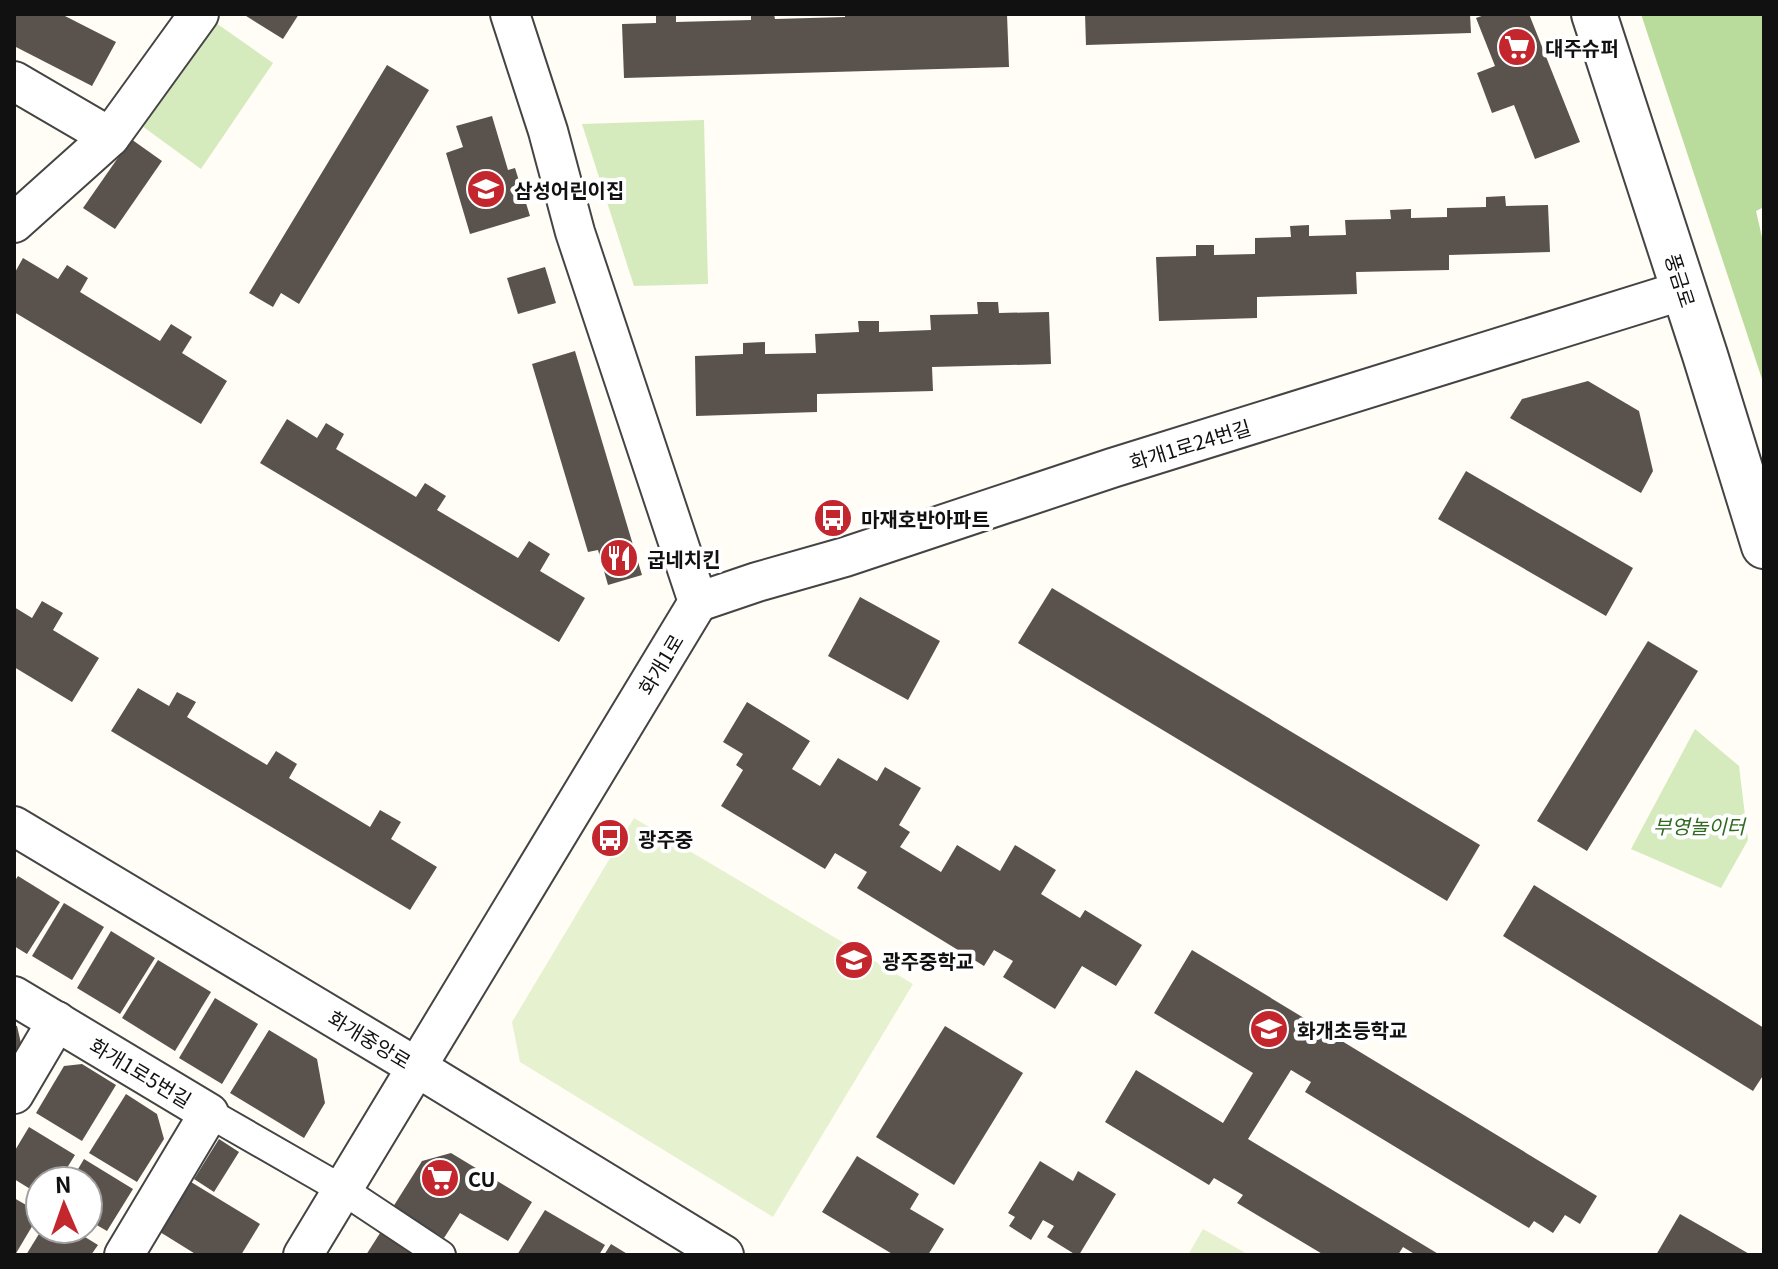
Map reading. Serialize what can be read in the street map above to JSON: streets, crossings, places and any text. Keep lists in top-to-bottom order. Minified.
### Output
{"streets":{"street":["풍금로","화개1로24번길","화개1로","화개중앙로","화개1로5번길"]},"crossings":[["풍금로","화개1로24번길"],["화개1로24번길","화개1로"],["화개1로","화개중앙로"]],"parks":["부영놀이터"],"places":{"supermarket":["대주슈퍼","CU"],"school or university":["삼성어린이집","광주중학교","화개초등학교"],"bus stop":["마재호반아파트","광주중"],"restaurant":["굽네치킨"]},"north":"top"}
